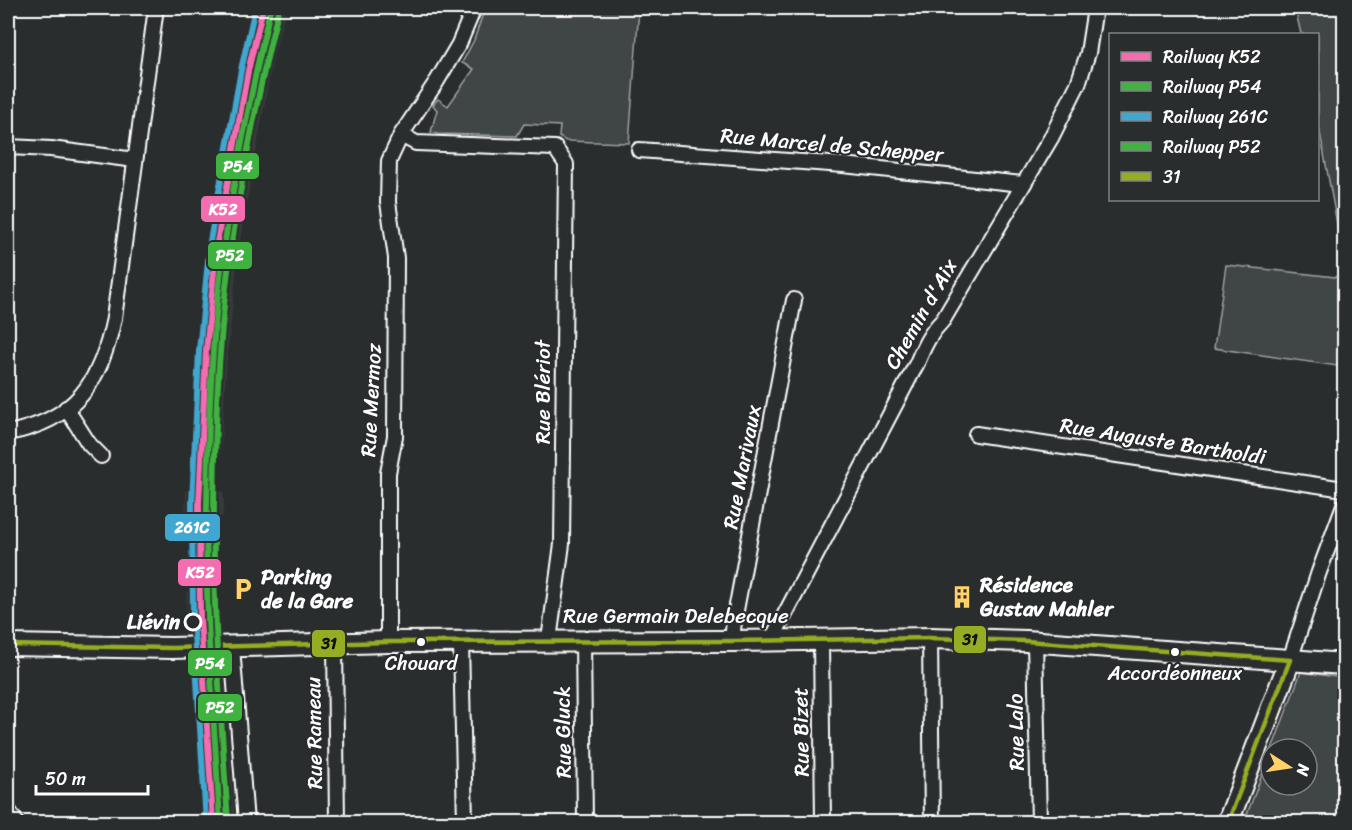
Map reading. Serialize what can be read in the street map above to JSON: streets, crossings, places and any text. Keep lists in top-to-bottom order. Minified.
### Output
{"streets":{"street":["Rue Marcel de Schepper","Chemin d'Aix","Rue Blériot","Rue Mermoz","Rue Auguste Bartholdi","Rue Marivaux","Rue Germain Delebecque","Rue Gluck","Rue Bizet","Rue Lalo","Rue Rameau"]},"crossings":[["Rue Marcel de Schepper","Chemin d'Aix"],["Chemin d'Aix","Rue Germain Delebecque"],["Rue Blériot","Rue Mermoz"],["Rue Blériot","Rue Germain Delebecque"],["Rue Mermoz","Rue Germain Delebecque"],["Rue Marivaux","Rue Germain Delebecque"],["Rue Germain Delebecque","Rue Gluck"],["Rue Germain Delebecque","Rue Bizet"],["Rue Germain Delebecque","Rue Lalo"],["Rue Germain Delebecque","Rue Rameau"]],"places":{"parking":["Parking de la Gare"],"building":["Résidence Gustav Mahler"],"other":["Liévin","Chouard","Accordéonneux"]},"lines":["rail line K52","rail line 261C","rail line P54","rail line P52","transit line 31"],"legend":["Railway K52","Railway P54","Railway 261C","Railway P52","31"],"scale_bar":"50 m","north":"right"}
